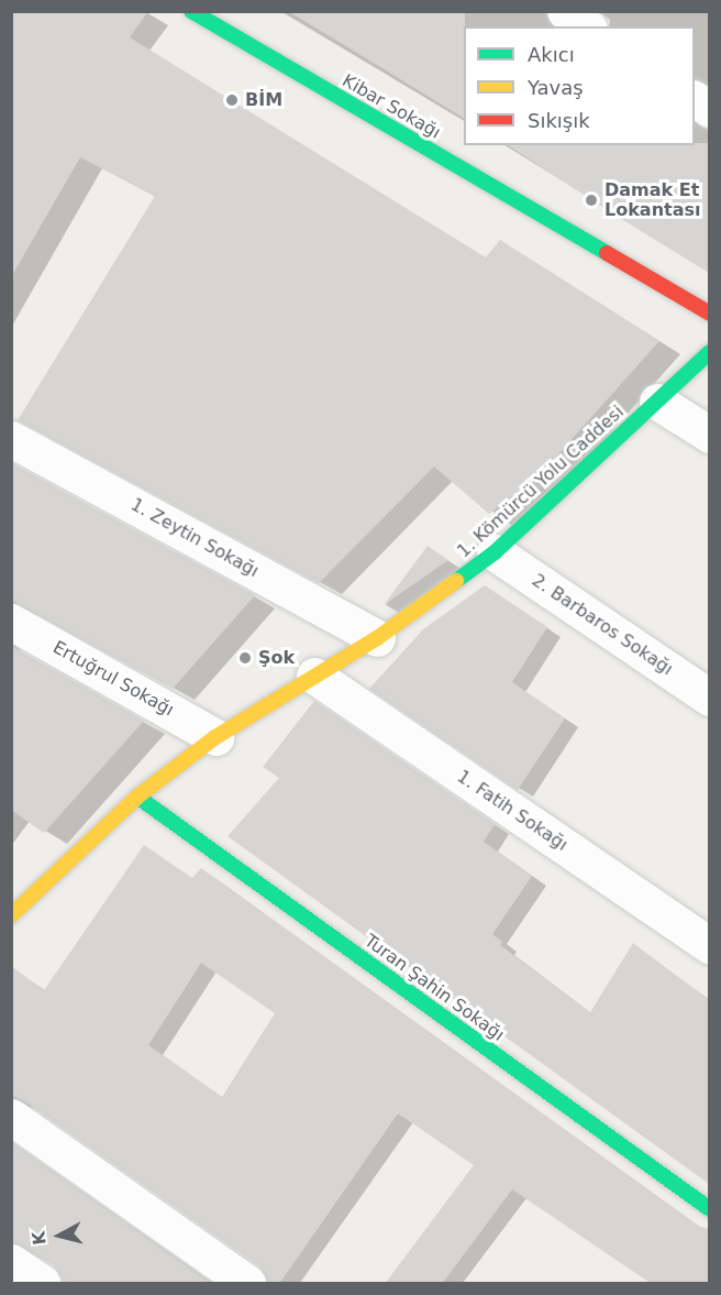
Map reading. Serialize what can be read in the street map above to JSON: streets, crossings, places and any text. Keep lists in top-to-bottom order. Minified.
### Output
{"streets":{"street":["Kibar Sokağı","1. Kömürcü Yolu Caddesi","1. Zeytin Sokağı","2. Barbaros Sokağı","Ertuğrul Sokağı","1. Fatih Sokağı","Turan Şahin Sokağı"]},"crossings":[["1. Kömürcü Yolu Caddesi","1. Zeytin Sokağı"],["1. Kömürcü Yolu Caddesi","2. Barbaros Sokağı"],["1. Kömürcü Yolu Caddesi","Ertuğrul Sokağı"],["1. Kömürcü Yolu Caddesi","1. Fatih Sokağı"],["1. Kömürcü Yolu Caddesi","Turan Şahin Sokağı"]],"places":["BİM","Damak Et Lokantası","Şok"],"legend":["Akıcı","Yavaş","Sıkışık"],"north":"left"}
